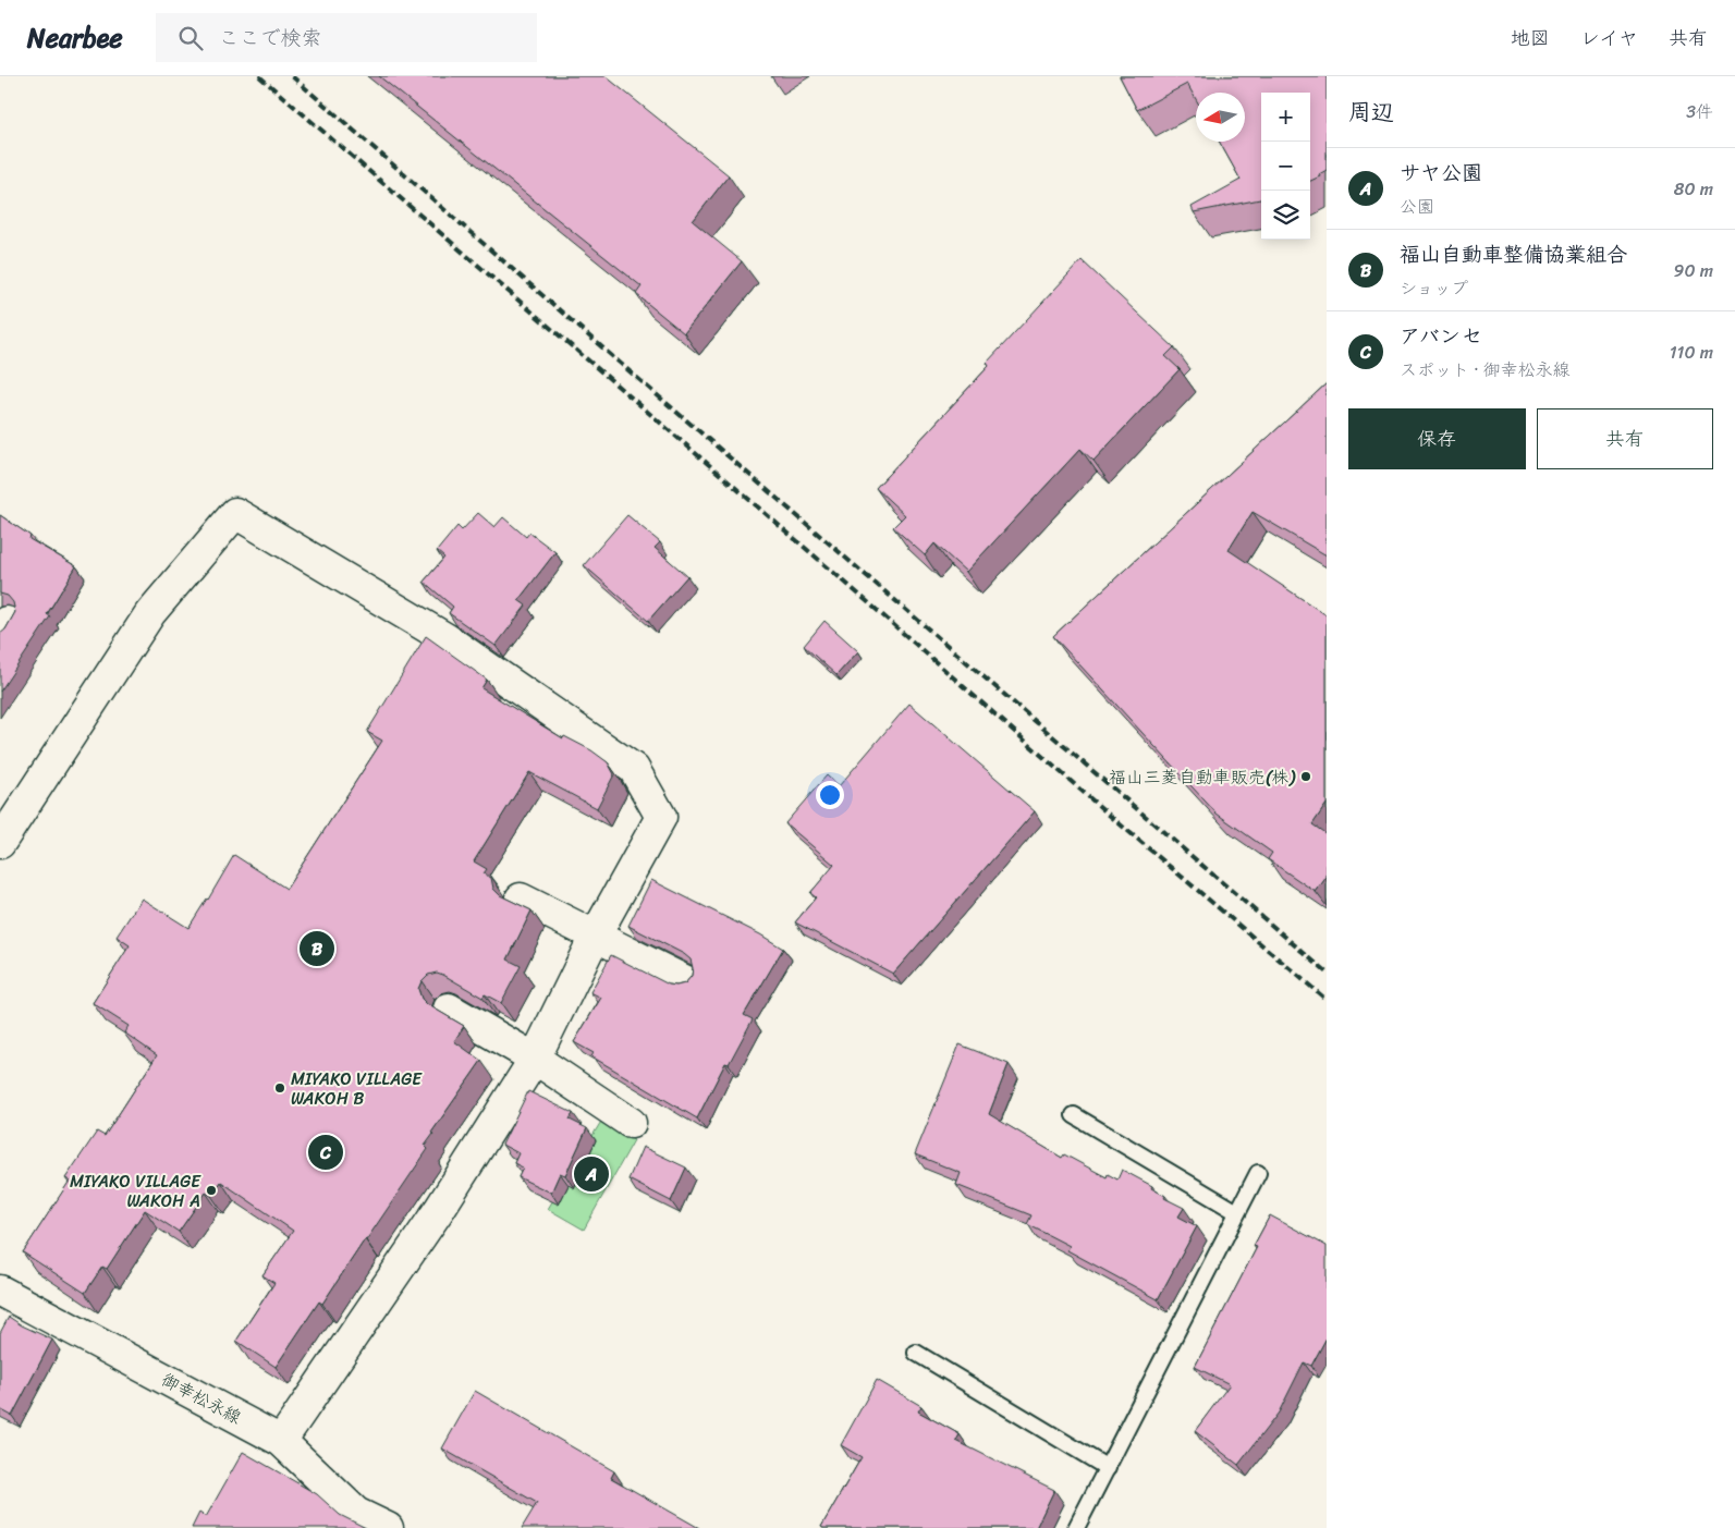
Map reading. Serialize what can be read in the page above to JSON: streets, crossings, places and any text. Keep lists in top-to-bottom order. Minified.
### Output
{"streets":{"street":["御幸松永線"]},"places":["福山三菱自動車販売(株)","MIYAKO VILLAGE WAKOH B","MIYAKO VILLAGE WAKOH A"],"north":"left","page":{"header":"Nearbee","search":"ここで検索","nav":["地図","レイヤ","共有"],"heading":["周辺","3件"],"map_buttons":["+","−"],"list":[{"mark":"A","name":"サヤ公園","note":"公園","value":"80 m"},{"mark":"B","name":"福山自動車整備協業組合","note":"ショップ","value":"90 m"},{"mark":"C","name":"アバンセ","note":"スポット · 御幸松永線","value":"110 m"}],"buttons":["保存","共有"],"pins":["B","C","A"]}}
